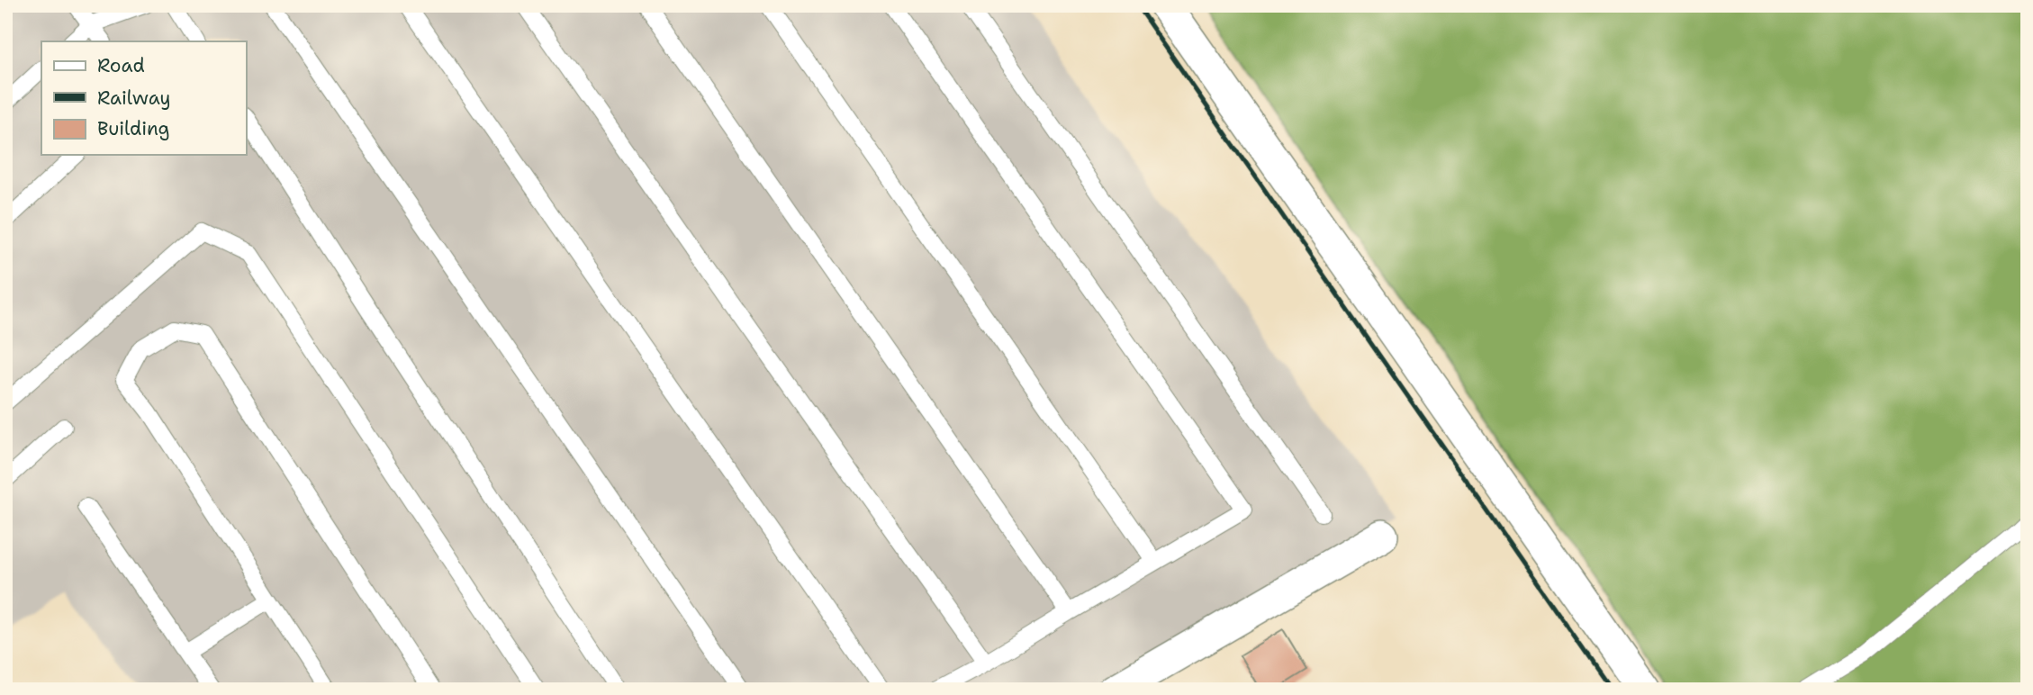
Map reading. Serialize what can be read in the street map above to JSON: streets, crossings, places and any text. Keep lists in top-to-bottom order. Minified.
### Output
{"legend":["Road","Railway","Building"]}
